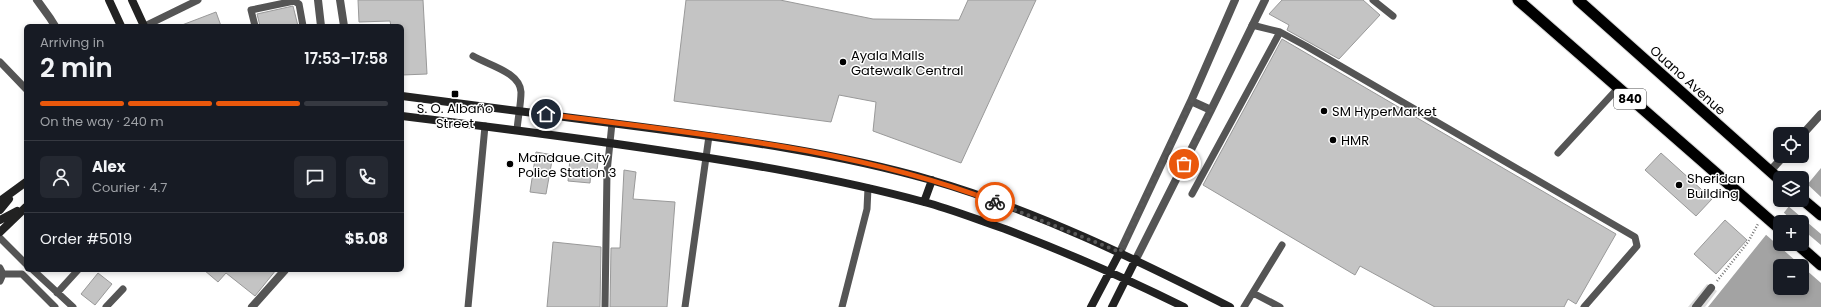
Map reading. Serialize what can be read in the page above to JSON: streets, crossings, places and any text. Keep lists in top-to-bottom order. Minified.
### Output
{"streets":{"highway":["Ouano Avenue","840"]},"places":{"other":["Ayala Malls Gatewalk Central","SM HyperMarket","HMR","Mandaue City Police Station 3","Sheridan Building"],"transit":["S. O. Albaño Street"]},"page":{"heading":["2 min","Arriving in","17:53–17:58"],"panel":["Alex","Courier · 4.7","Order #5019","$5.08"],"bar":"On the way · 240 m","map_buttons":["+","−"]}}
